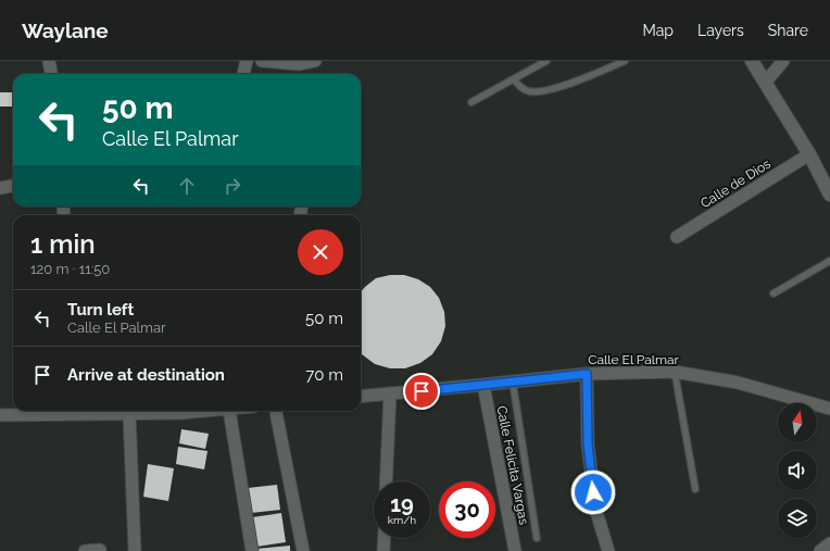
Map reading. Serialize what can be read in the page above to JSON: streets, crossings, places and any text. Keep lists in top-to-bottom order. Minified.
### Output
{"streets":{"street":["Calle de Dios","Calle El Palmar","Calle Felicita Vargas"]},"crossings":[["Calle El Palmar","Calle Felicita Vargas"]],"north":"top","page":{"header":"Waylane","nav":["Map","Layers","Share"],"turn":["50 m","Calle El Palmar"],"heading":["1 min","120 m · 11:50"],"list":[{"name":"Turn left","note":"Calle El Palmar","value":"50 m"},{"name":"Arrive at destination","value":"70 m"}],"speed":"19 km/h","limit":"30"}}
